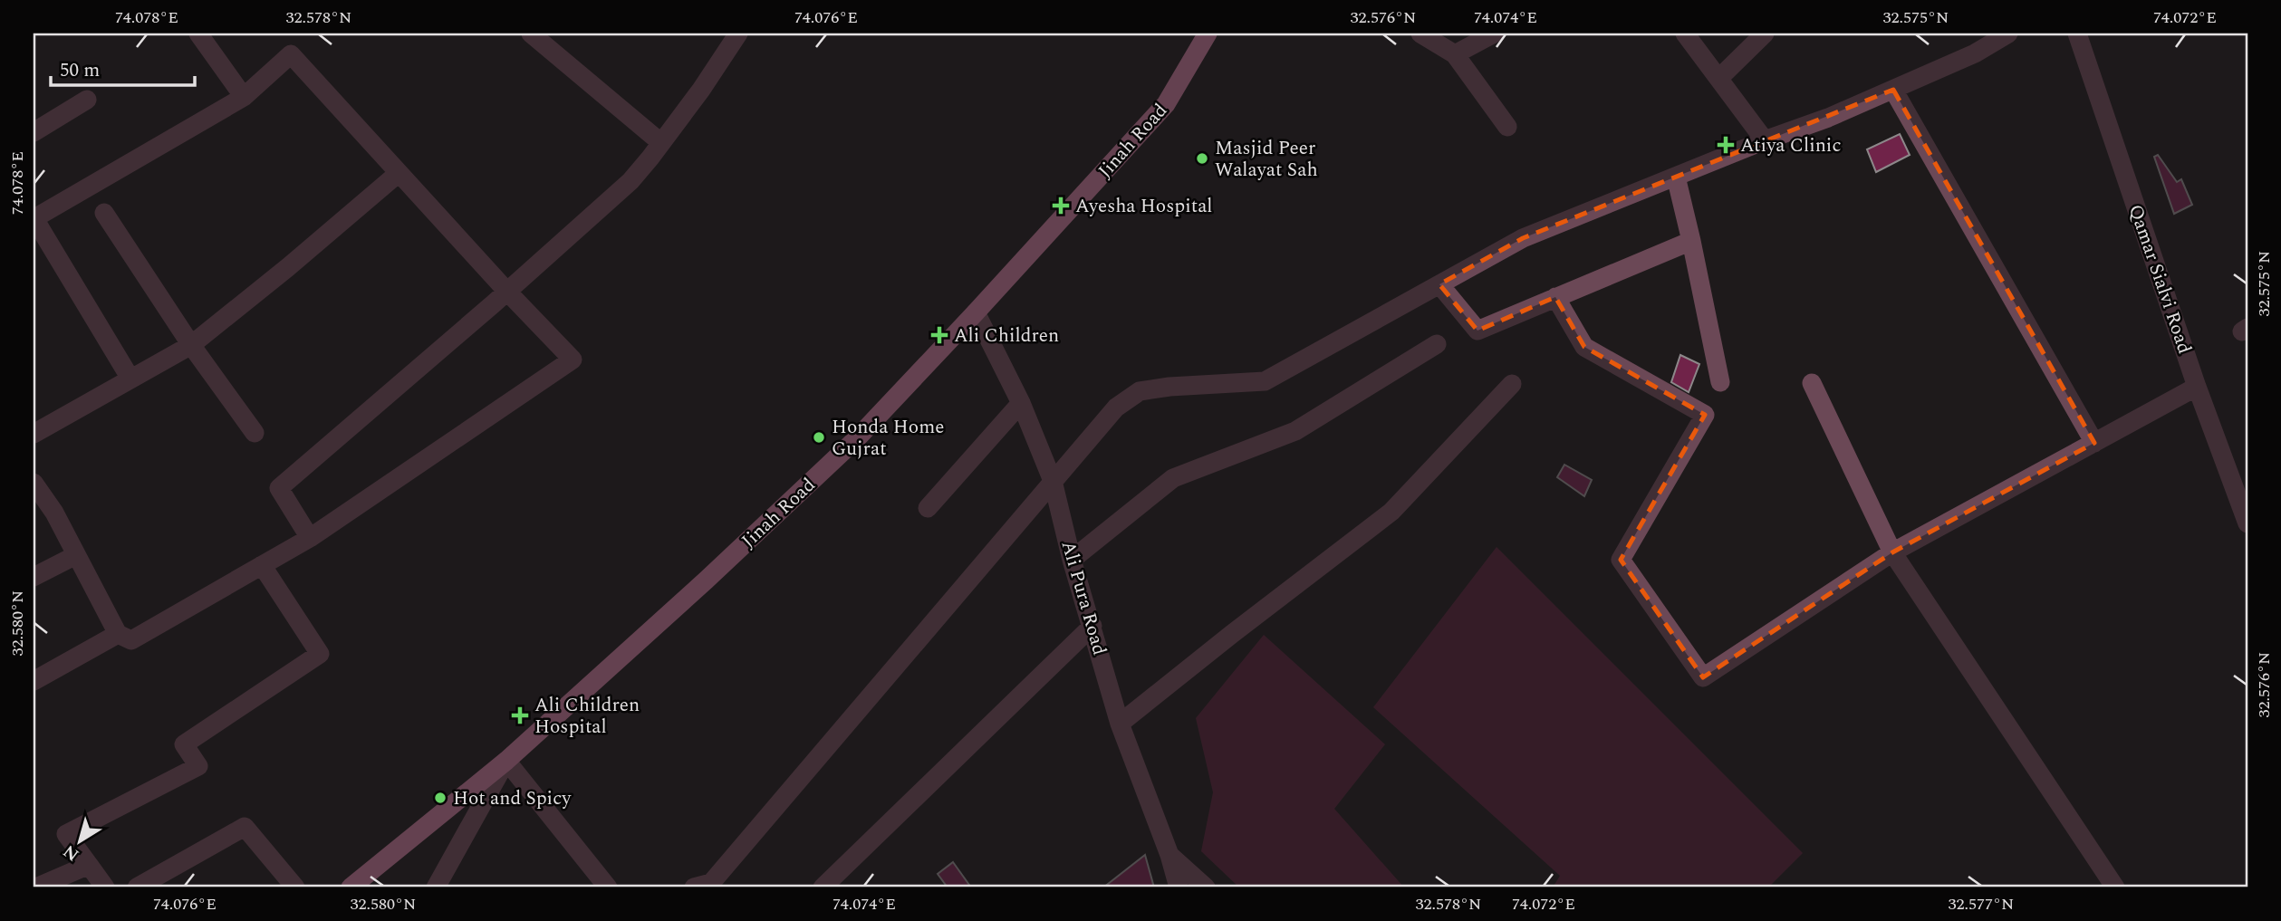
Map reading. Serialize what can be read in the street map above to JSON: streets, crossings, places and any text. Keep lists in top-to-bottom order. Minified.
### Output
{"streets":{"main road":["Jinah Road"],"street":["Qamar Sialvi Road","Ali Pura Road"]},"crossings":[["Jinah Road","Ali Pura Road"]],"places":{"health":["Atiya Clinic","Ayesha Hospital","Ali Children","Ali Children Hospital"],"other":["Masjid Peer Walayat Sah","Honda Home Gujrat","Hot and Spicy"]},"scale_bar":"50 m","north":"bottom left","coordinates":["74.078°E","32.578°N","74.076°E","32.576°N","74.074°E","32.575°N","74.072°E","32.580°N","32.577°N"]}
